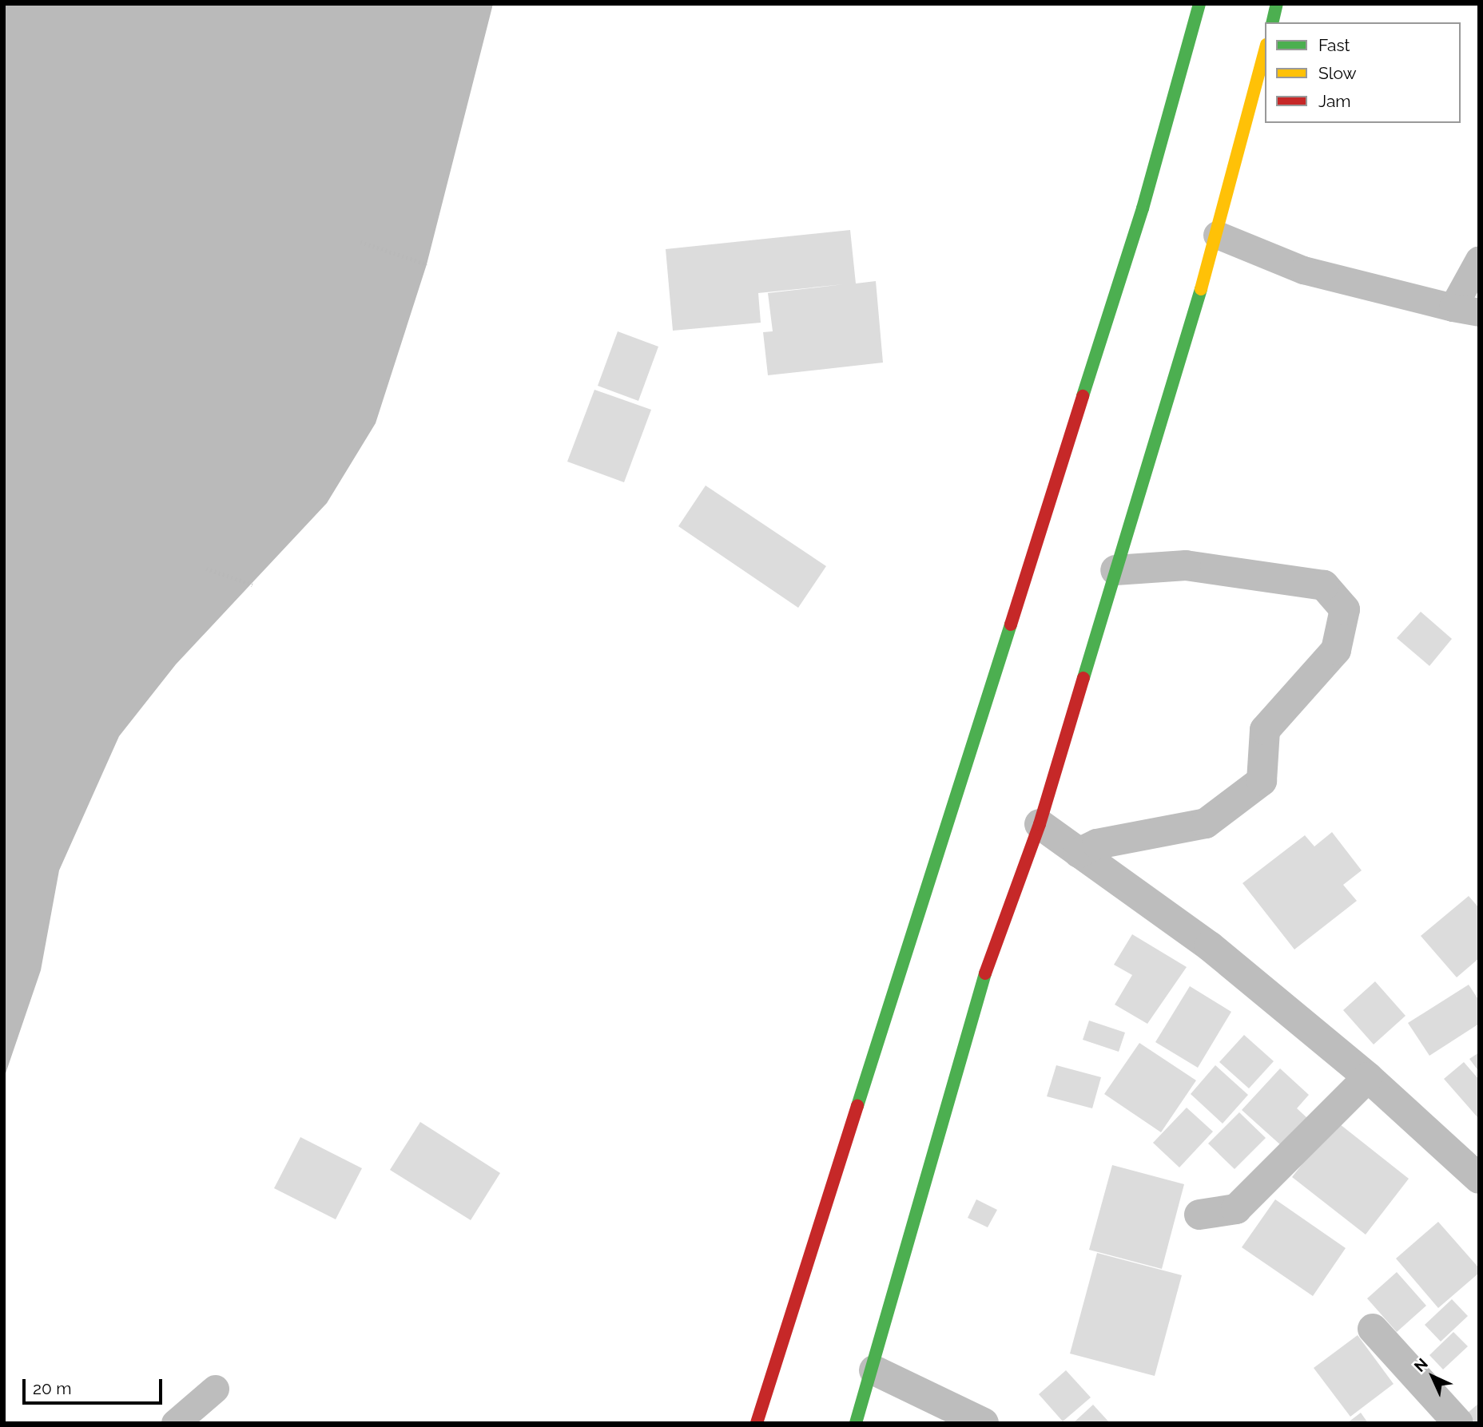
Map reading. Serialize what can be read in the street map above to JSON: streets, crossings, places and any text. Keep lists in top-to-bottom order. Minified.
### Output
{"legend":["Fast","Slow","Jam"],"scale_bar":"20 m","north":"top left"}
